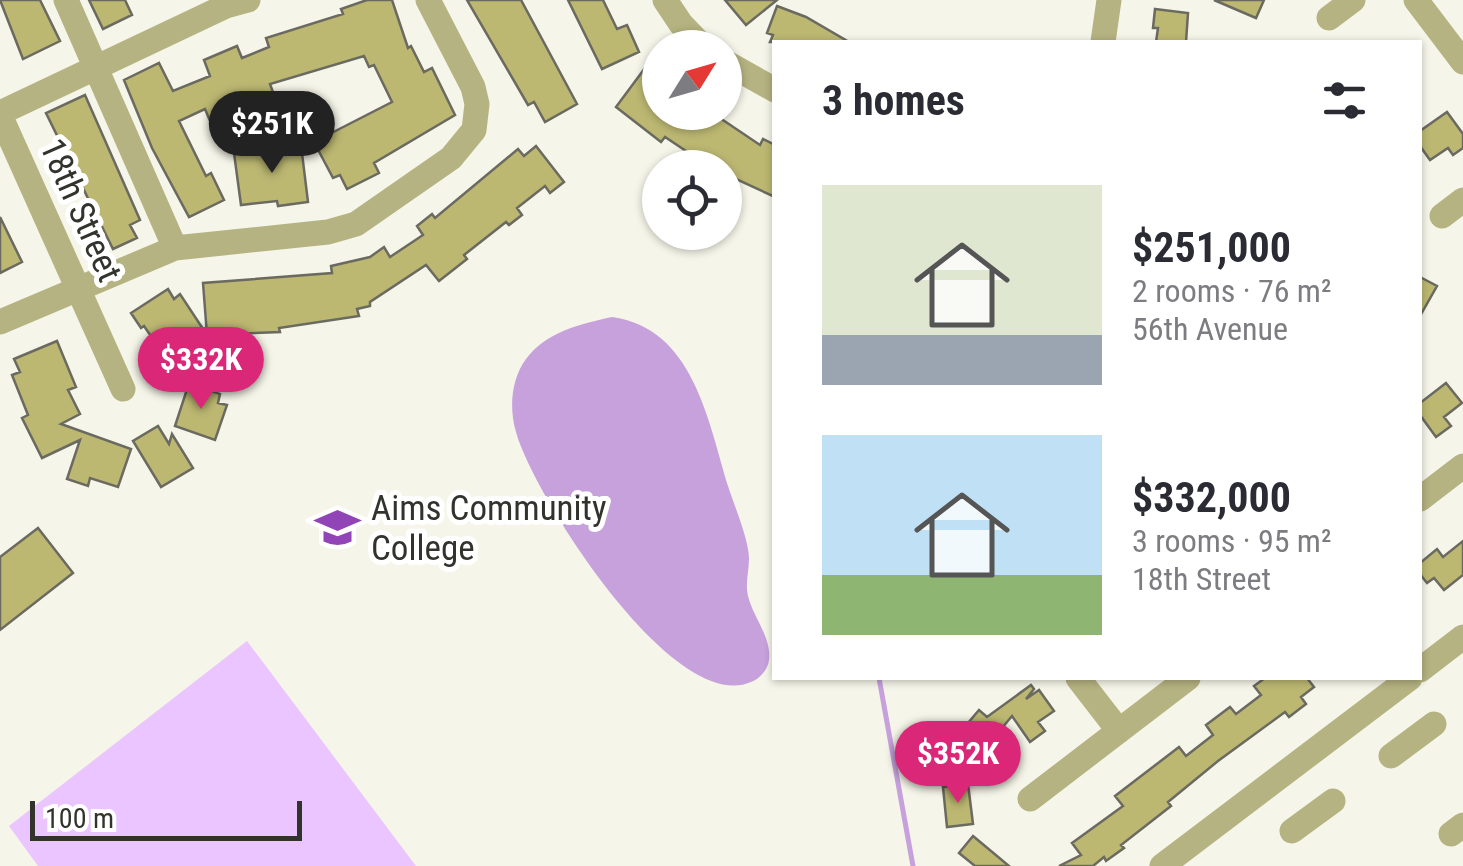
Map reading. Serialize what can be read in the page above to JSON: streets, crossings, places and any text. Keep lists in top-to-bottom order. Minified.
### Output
{"streets":{"street":["18th Street"]},"places":{"school or university":["Aims Community College"]},"scale_bar":"100 m","north":"top right","page":{"heading":"3 homes","price":["$251K","$332K","$352K"],"list":[{"name":"$251,000","note":"2 rooms · 76 m² · 56th Avenue"},{"name":"$332,000","note":"3 rooms · 95 m² · 18th Street"}],"scale":"100 m"}}
